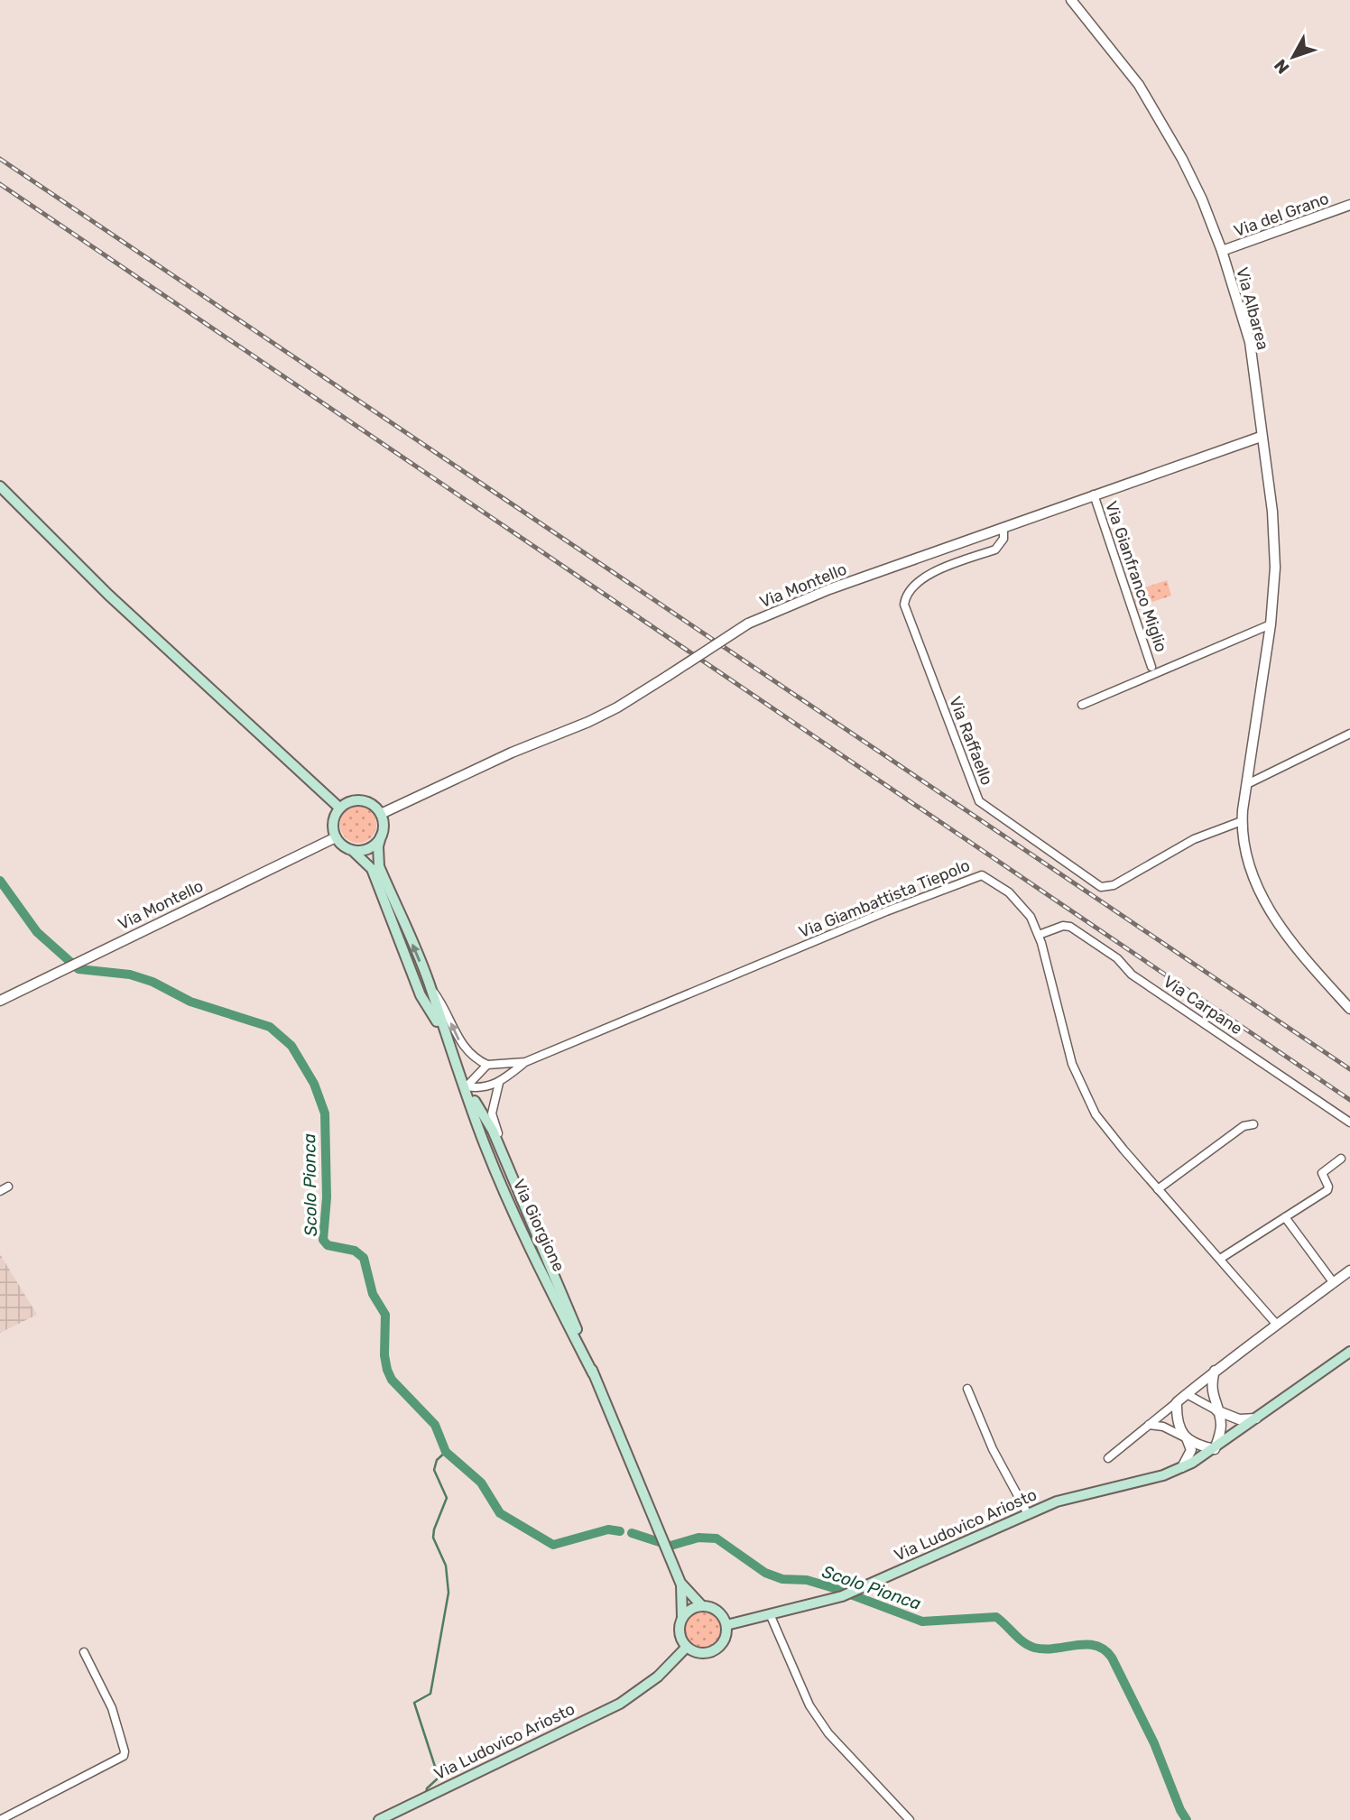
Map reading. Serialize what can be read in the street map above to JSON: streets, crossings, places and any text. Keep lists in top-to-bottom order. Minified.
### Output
{"streets":{"main road":["Via Giorgione","Via Ludovico Ariosto"],"street":["Via del Grano","Via Albarea","Via Gianfranco Miglio","Via Montello","Via Raffaello","Via Giambattista Tiepolo","Via Carpane"]},"crossings":[["Via del Grano","Via Albarea"],["Via Albarea","Via Montello"],["Via Albarea","Via Raffaello"],["Via Gianfranco Miglio","Via Montello"],["Via Montello","Via Raffaello"],["Via Montello","Via Giorgione"],["Via Giambattista Tiepolo","Via Carpane"],["Via Giambattista Tiepolo","Via Giorgione"],["Via Giorgione","Via Ludovico Ariosto"]],"water":["Scolo Pionca"],"north":"bottom left"}
